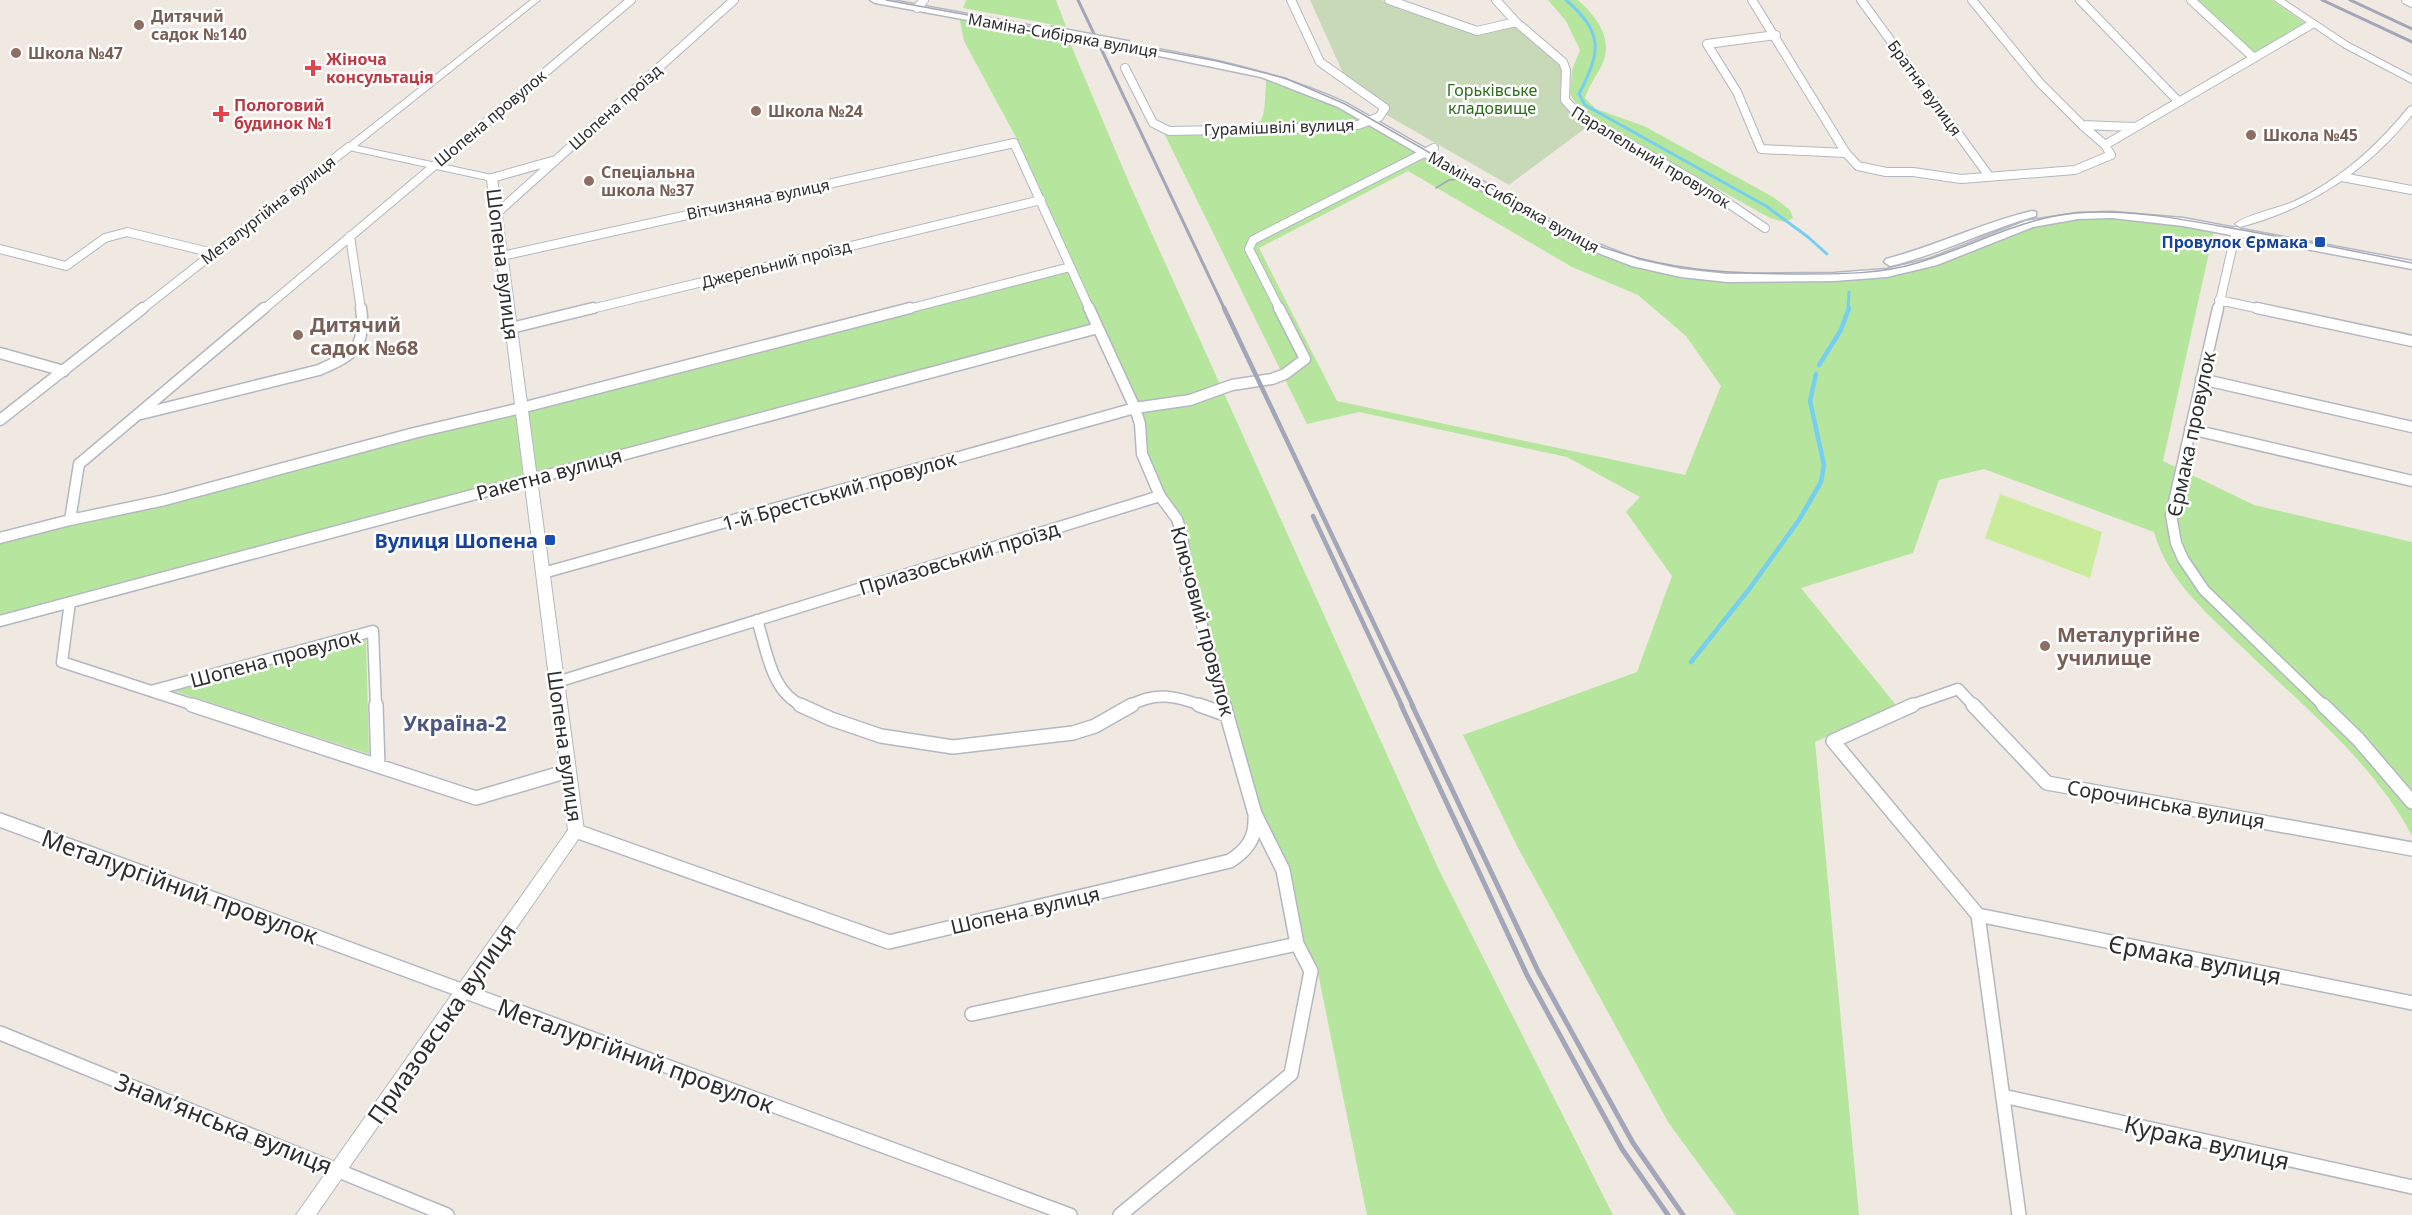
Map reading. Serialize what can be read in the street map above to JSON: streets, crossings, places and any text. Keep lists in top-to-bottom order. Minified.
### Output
{"streets":{"main road":["Маміна-Сибіряка вулиця"],"street":["Братня вулиця","Шопена проїзд","Шопена провулок","Гурамішвілі вулиця","Паралельний провулок","Вітчизняна вулиця","Металургійна вулиця","Шопена вулиця","Джерельний проїзд","Єрмака провулок","Ракетна вулиця","1-й Брестський провулок","Приазовський проїзд","Ключовий провулок","Сорочинська вулиця","Металургійний провулок","Єрмака вулиця","Приазовська вулиця","Знам’янська вулиця","Курака вулиця"]},"crossings":[["Маміна-Сибіряка вулиця","Гурамішвілі вулиця"],["Маміна-Сибіряка вулиця","Єрмака провулок"],["Маміна-Сибіряка вулиця","1-й Брестський провулок"],["Шопена проїзд","Шопена вулиця"],["Шопена провулок","Шопена вулиця"],["Шопена провулок","Ракетна вулиця"],["Вітчизняна вулиця","Шопена вулиця"],["Вітчизняна вулиця","Ключовий провулок"],["Металургійна вулиця","Шопена вулиця"],["Шопена вулиця","Джерельний проїзд"],["Шопена вулиця","Ракетна вулиця"],["Шопена вулиця","1-й Брестський провулок"],["Шопена вулиця","Приазовський проїзд"],["Шопена вулиця","Ключовий провулок"],["Шопена вулиця","Приазовська вулиця"],["Джерельний проїзд","Ключовий провулок"],["Ракетна вулиця","Ключовий провулок"],["1-й Брестський провулок","Ключовий провулок"],["Приазовський проїзд","Ключовий провулок"],["Сорочинська вулиця","Єрмака вулиця"],["Металургійний провулок","Приазовська вулиця"],["Приазовська вулиця","Знам’янська вулиця"]],"districts":["Україна-2"],"parks":["Горьківське кладовище"],"places":{"other":["Дитячий садок №140","Школа №47","Школа №24","Школа №45","Спеціальна школа №37","Дитячий садок №68","Металургійне училище"],"health":["Жіноча консультація","Пологовий будинок №1"],"transit":["Провулок Єрмака","Вулиця Шопена"]}}
